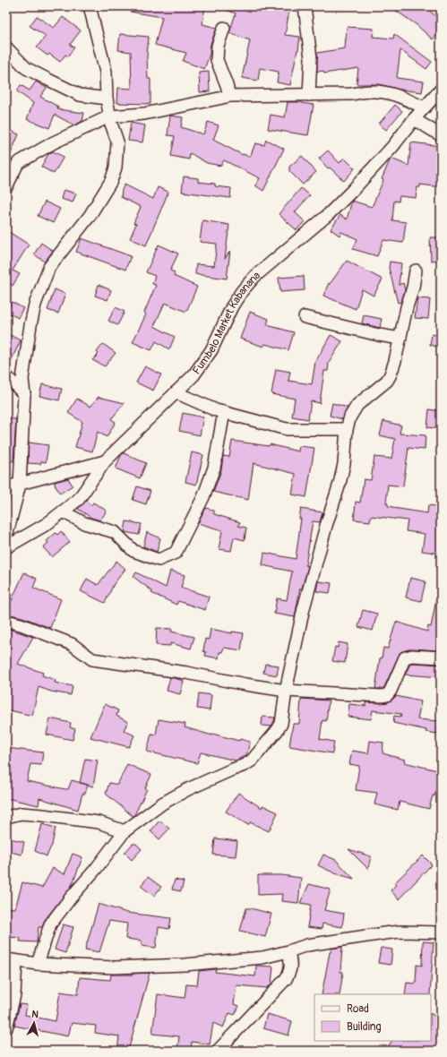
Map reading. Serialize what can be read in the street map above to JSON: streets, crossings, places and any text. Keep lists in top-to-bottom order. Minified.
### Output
{"streets":{"street":["Fumbelo Market Kabanana"]},"legend":["Road","Building"],"north":"top"}
